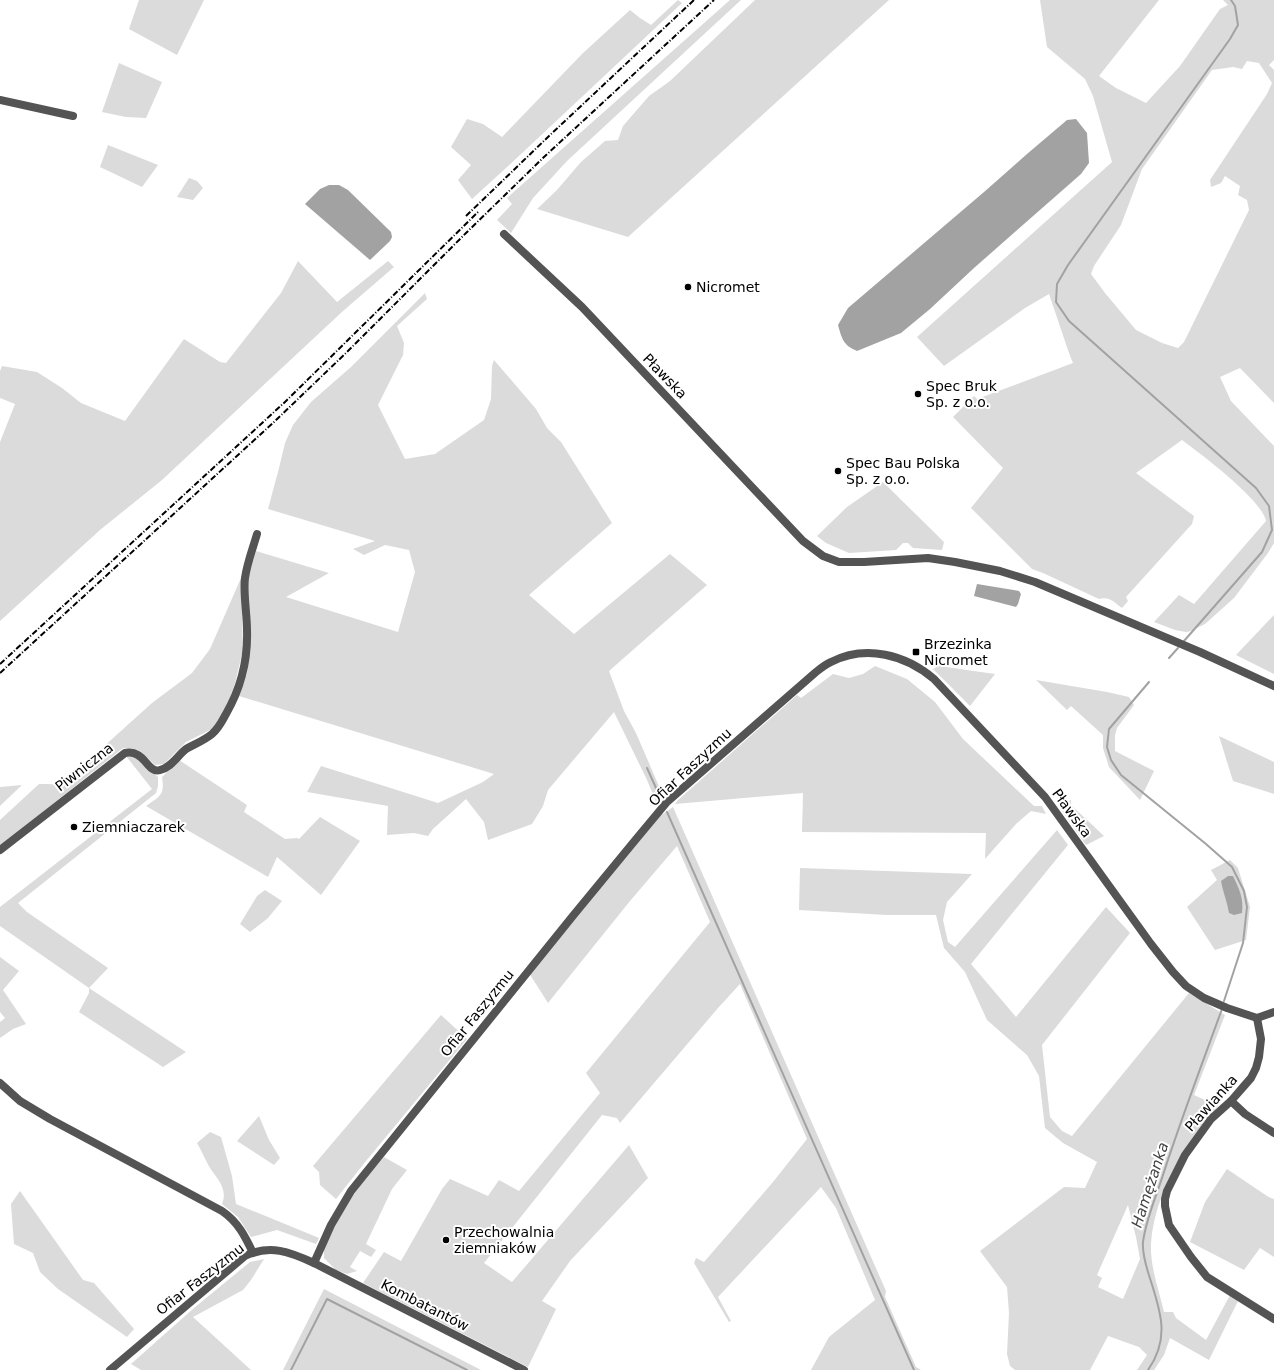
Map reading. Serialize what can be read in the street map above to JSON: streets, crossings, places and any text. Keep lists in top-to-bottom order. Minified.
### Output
{"streets":{"street":["Pławska","Piwniczna","Ofiar Faszyzmu","Pławianka","Kombatantów"]},"crossings":[["Pławska","Ofiar Faszyzmu"],["Pławska","Pławianka"],["Ofiar Faszyzmu","Kombatantów"]],"water":["Hamężanka"],"places":{"other":["Nicromet","Spec Bruk Sp. z o.o.","Spec Bau Polska Sp. z o.o.","Ziemniaczarek","Przechowalnia ziemniaków"],"transit":["Brzezinka Nicromet"]}}
